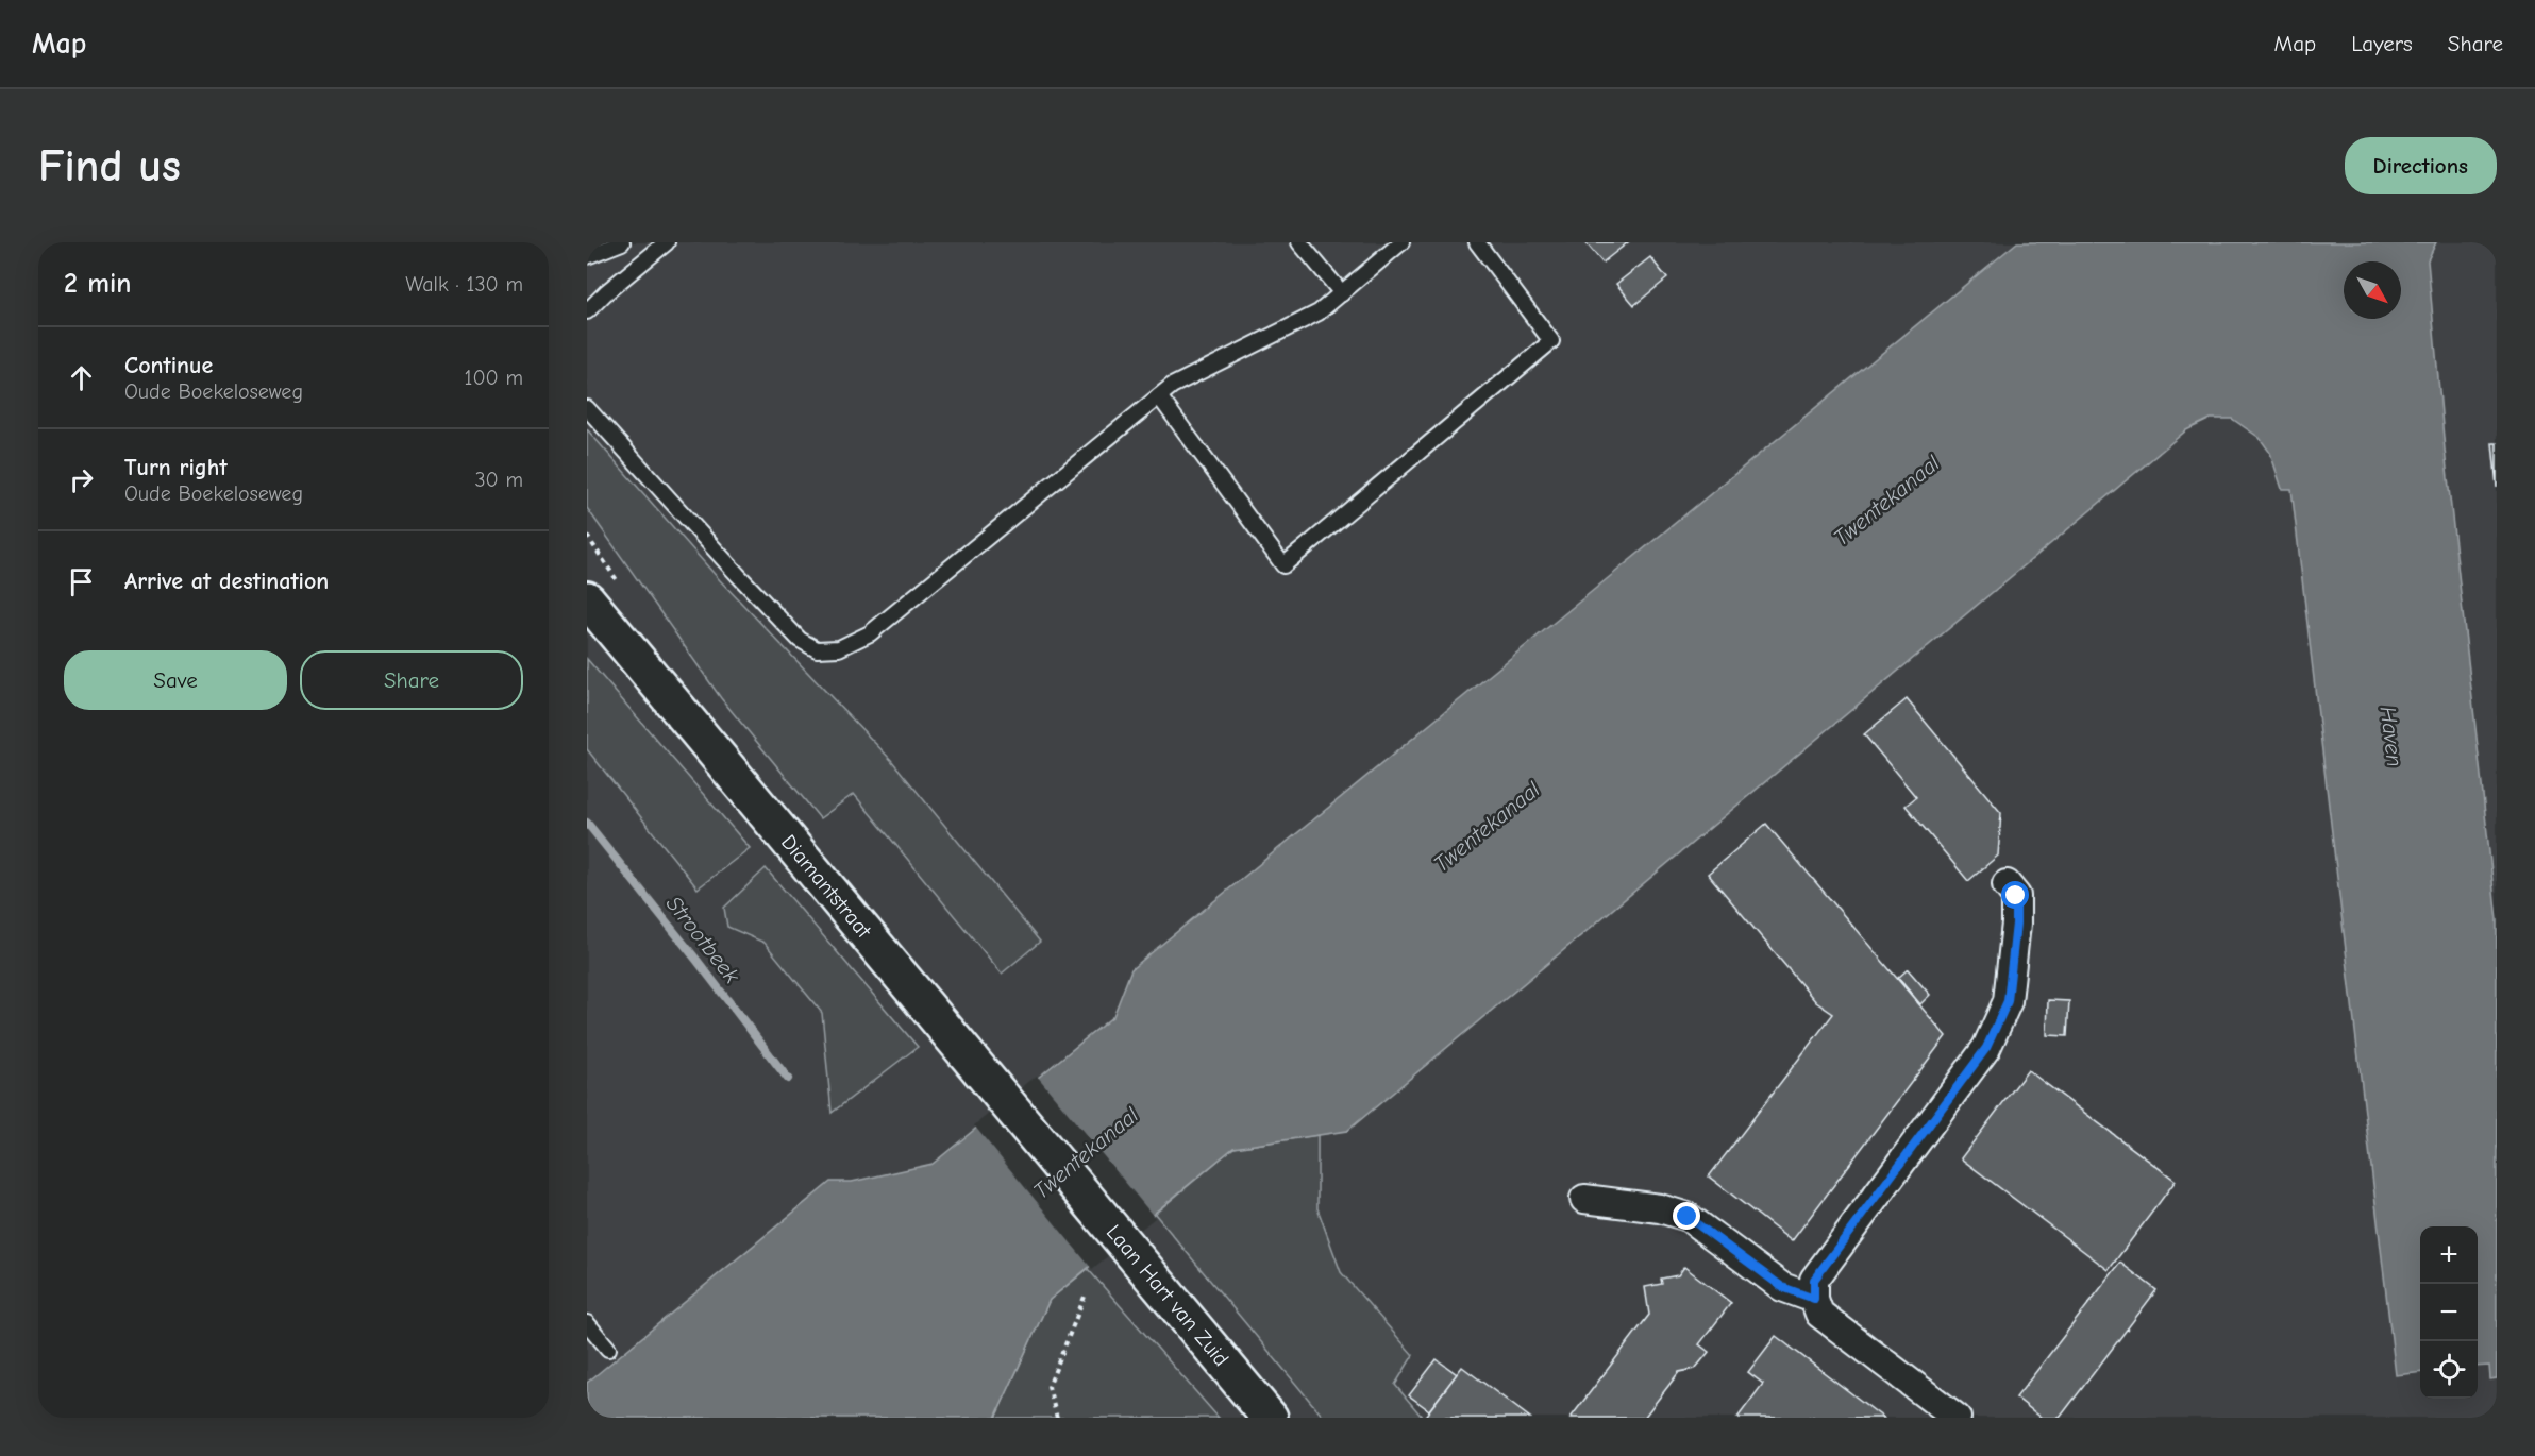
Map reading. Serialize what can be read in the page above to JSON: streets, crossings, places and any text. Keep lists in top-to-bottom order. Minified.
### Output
{"streets":{"main road":["Diamantstraat","Laan Hart van Zuid"]},"crossings":[["Diamantstraat","Laan Hart van Zuid"]],"water":["Twentekanaal","Haven","Strootbeek"],"north":"bottom right","page":{"header":"Map","nav":["Map","Layers","Share"],"buttons":["Directions",["Save","Share"]],"title":"Find us","heading":["2 min","Walk · 130 m"],"list":[["Continue","Oude Boekeloseweg","100 m"],["Turn right","Oude Boekeloseweg","30 m"],"Arrive at destination"],"map_buttons":["+","−"]}}
